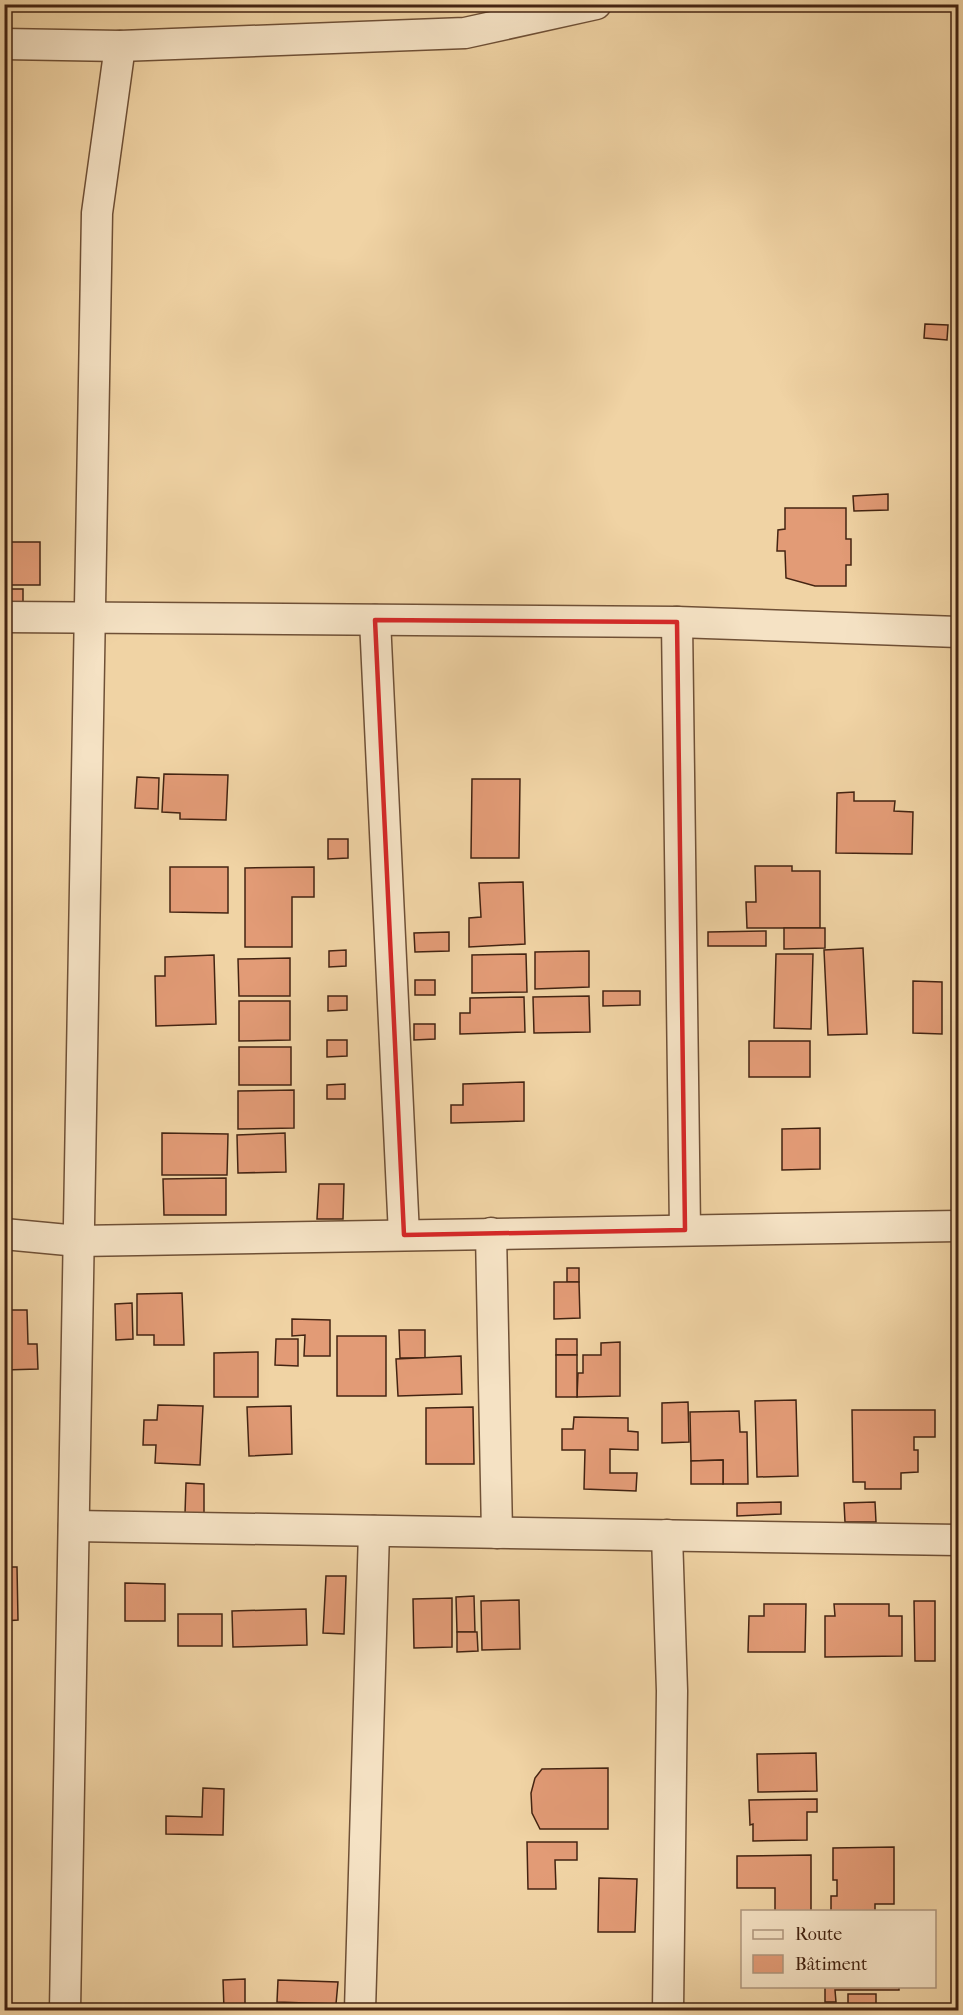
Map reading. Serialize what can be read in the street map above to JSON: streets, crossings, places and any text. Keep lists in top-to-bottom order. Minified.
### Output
{"legend":["Route","Bâtiment"]}
